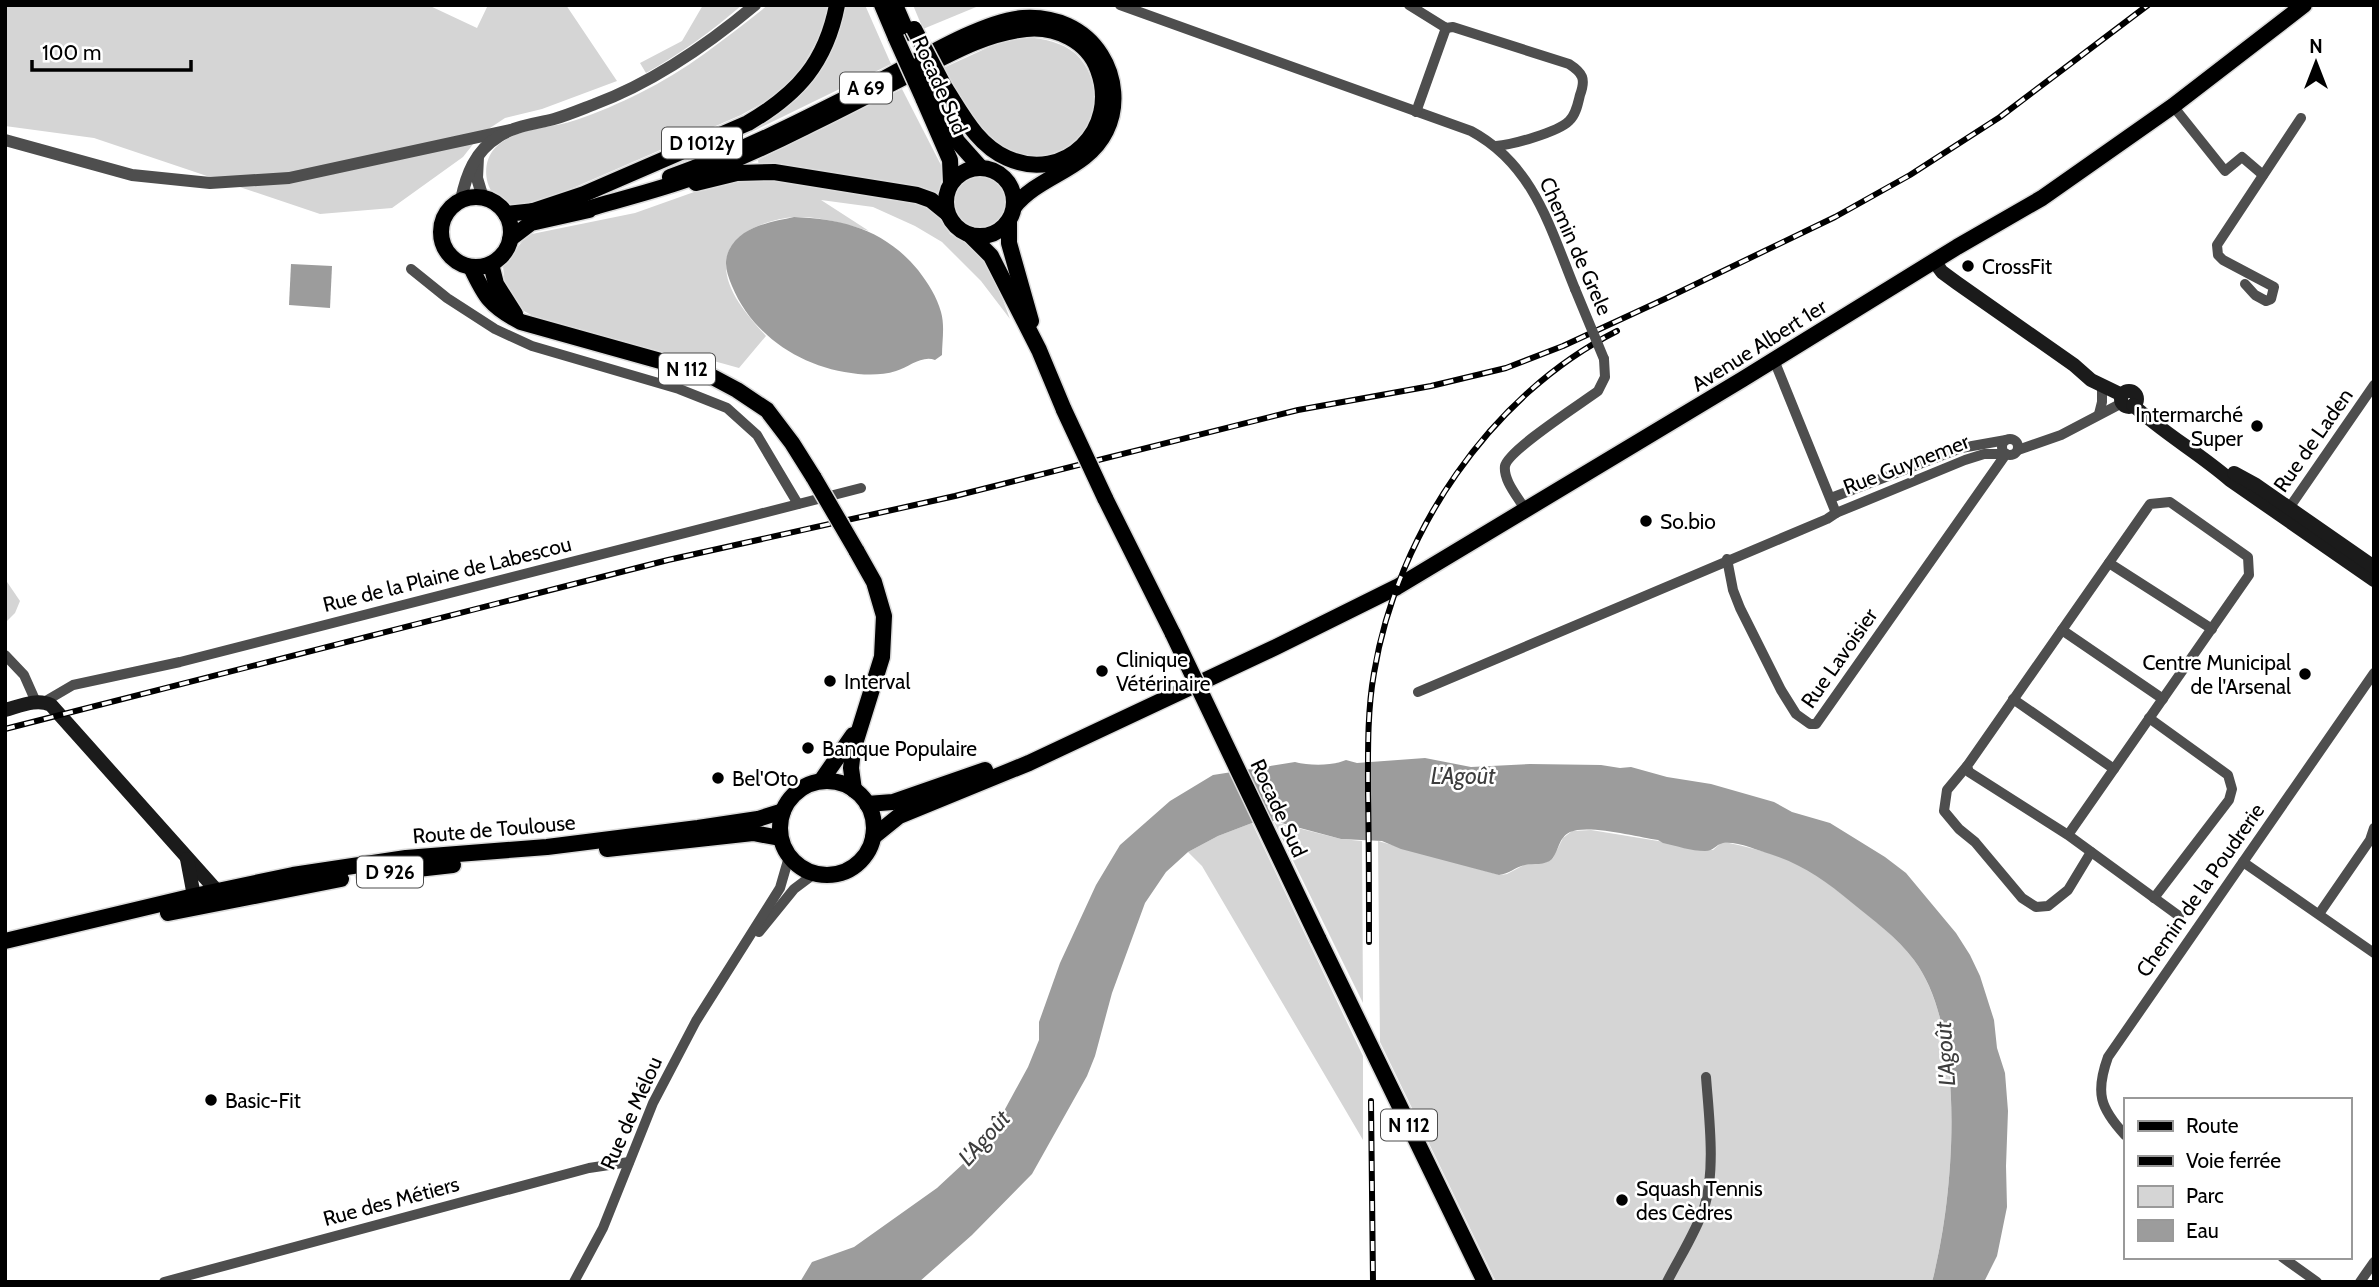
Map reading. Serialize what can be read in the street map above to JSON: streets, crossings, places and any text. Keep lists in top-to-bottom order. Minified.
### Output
{"streets":{"main road":["Rocade Sud","A 69","D 1012y","Avenue Albert 1er","N 112","Route de Toulouse","D 926"],"street":["Chemin de Grele","Rue de Laden","Rue Guynemer","Rue de la Plaine de Labescou","Rue Lavoisier","Chemin de la Poudrerie","Rue de Mélou","Rue des Métiers"]},"crossings":[["Rocade Sud","A 69"],["A 69","D 1012y"],["Chemin de Grele","Avenue Albert 1er"],["Avenue Albert 1er","Rue Guynemer"],["N 112","Route de Toulouse"],["N 112","D 926"],["N 112","Rue de Mélou"],["Rue Guynemer","Rue Lavoisier"],["Route de Toulouse","D 926"],["Route de Toulouse","Rue de Mélou"],["D 926","Rue de Mélou"],["Rue de Mélou","Rue des Métiers"]],"water":["L'Agoût"],"places":["CrossFit","Intermarché Super","So.bio","Clinique Vétérinaire","Centre Municipal de l'Arsenal","Interval","Banque Populaire","Bel'Oto","Basic-Fit","Squash Tennis des Cèdres"],"legend":["Route","Voie ferrée","Parc","Eau"],"scale_bar":"100 m","north":"top"}
